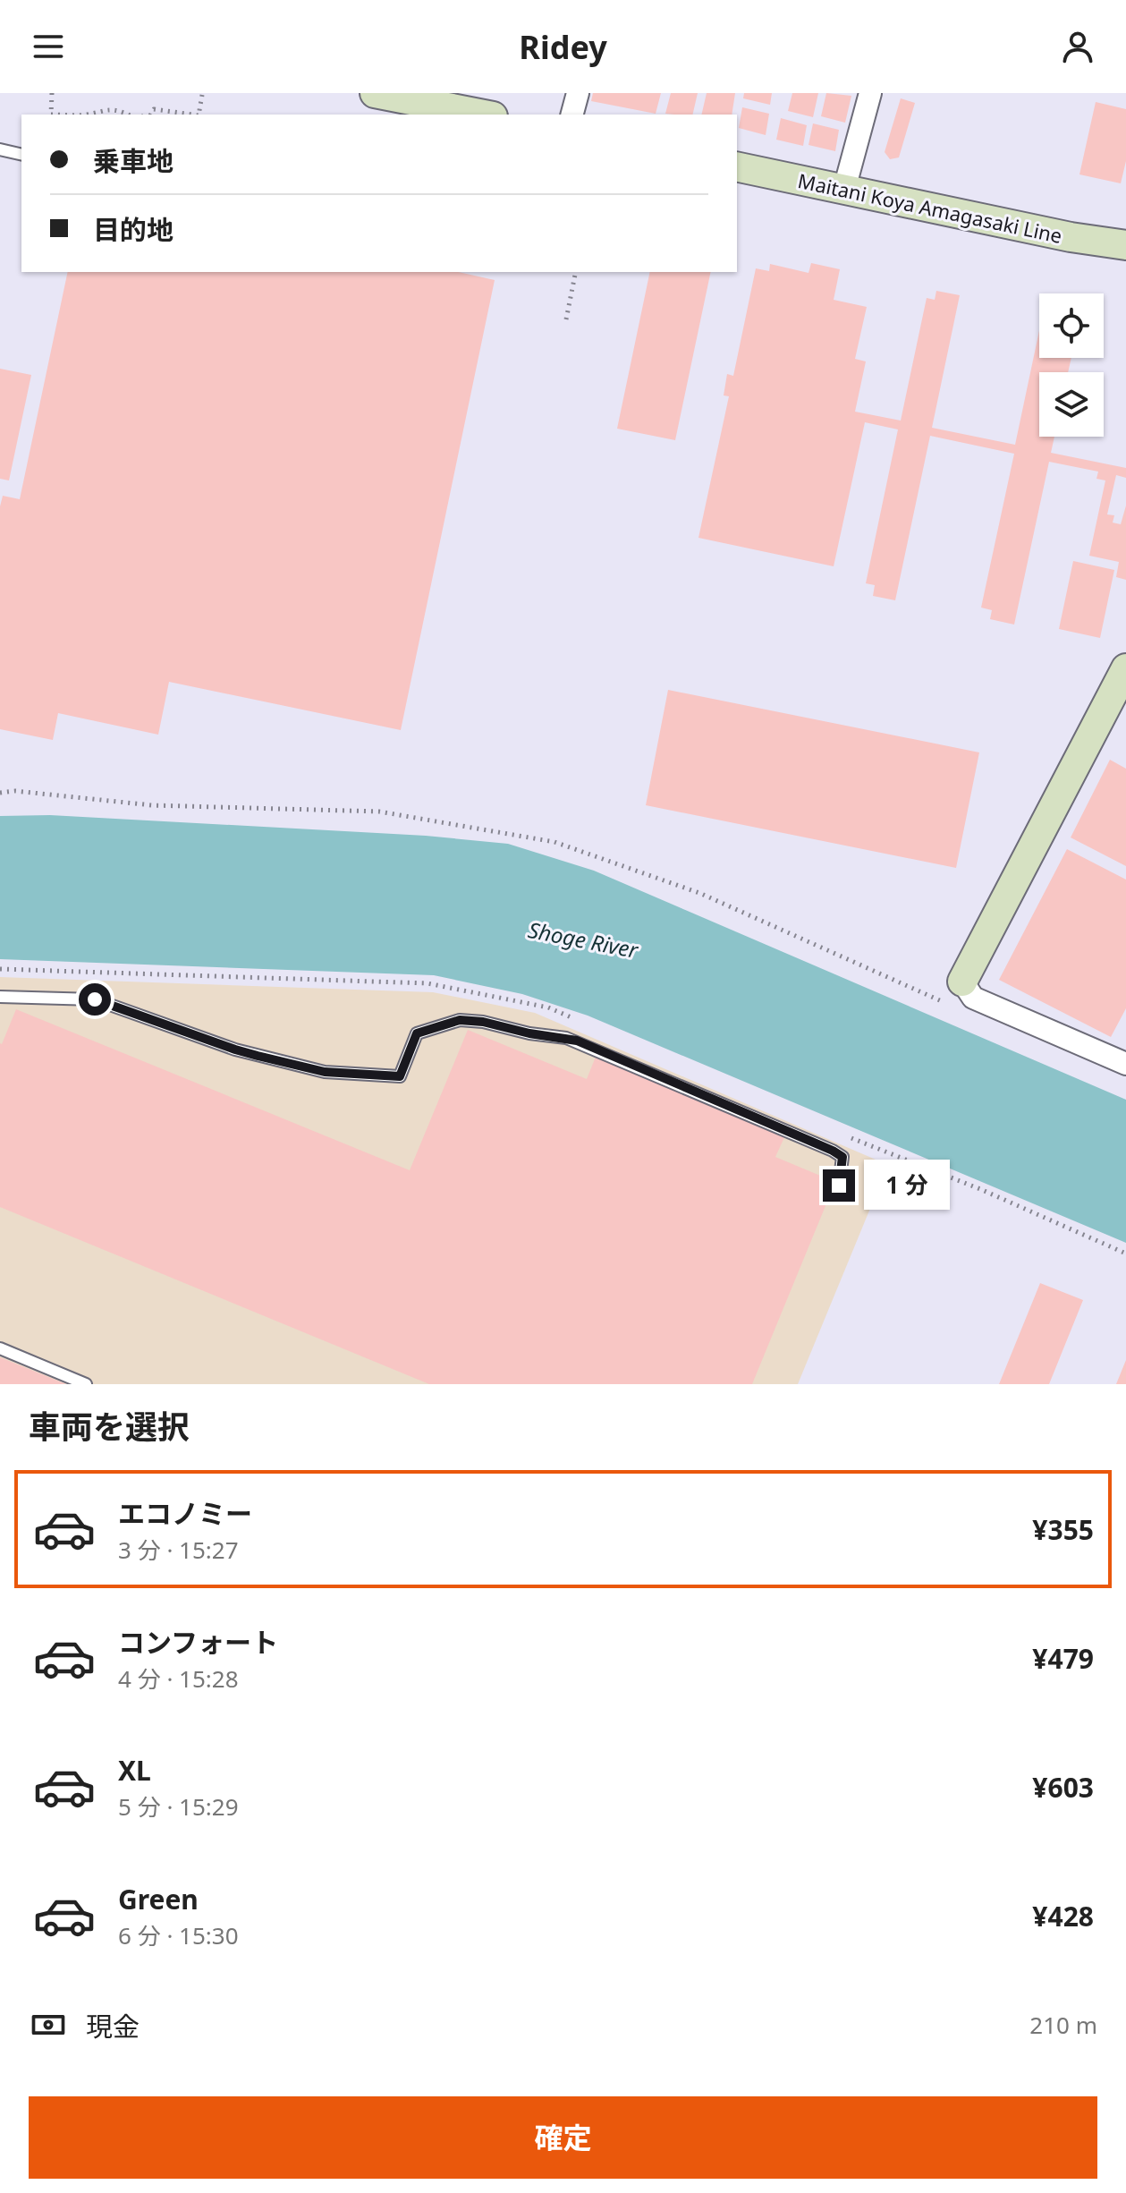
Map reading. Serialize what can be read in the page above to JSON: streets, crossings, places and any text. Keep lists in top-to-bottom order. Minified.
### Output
{"streets":{"main road":["Maitani Koya Amagasaki Line"]},"water":["Shoge River"],"page":{"header":"Ridey","banner":["乗車地","目的地"],"bubble":"1 分","heading":"車両を選択","list":[{"name":"エコノミー","note":"3 分 · 15:27","value":"¥355"},{"name":"コンフォート","note":"4 分 · 15:28","value":"¥479"},{"name":"XL","note":"5 分 · 15:29","value":"¥603"},{"name":"Green","note":"6 分 · 15:30","value":"¥428"}],"pay":["現金","210 m"],"buttons":"確定"}}
